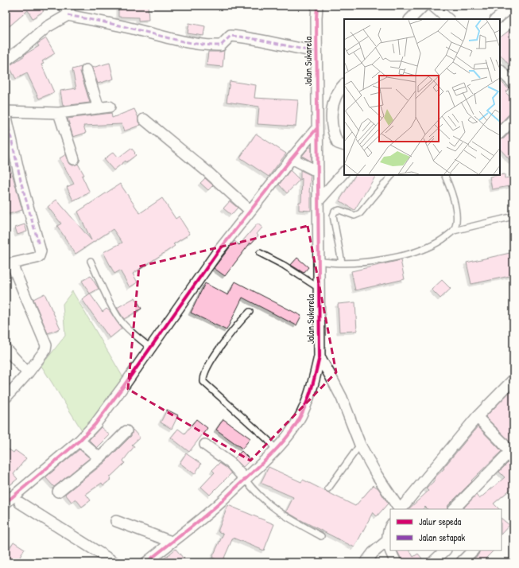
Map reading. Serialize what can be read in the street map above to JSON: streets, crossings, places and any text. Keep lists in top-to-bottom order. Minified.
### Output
{"streets":{"street":["Jalan Sukarela"]},"legend":["Jalur sepeda","Jalan setapak"]}
